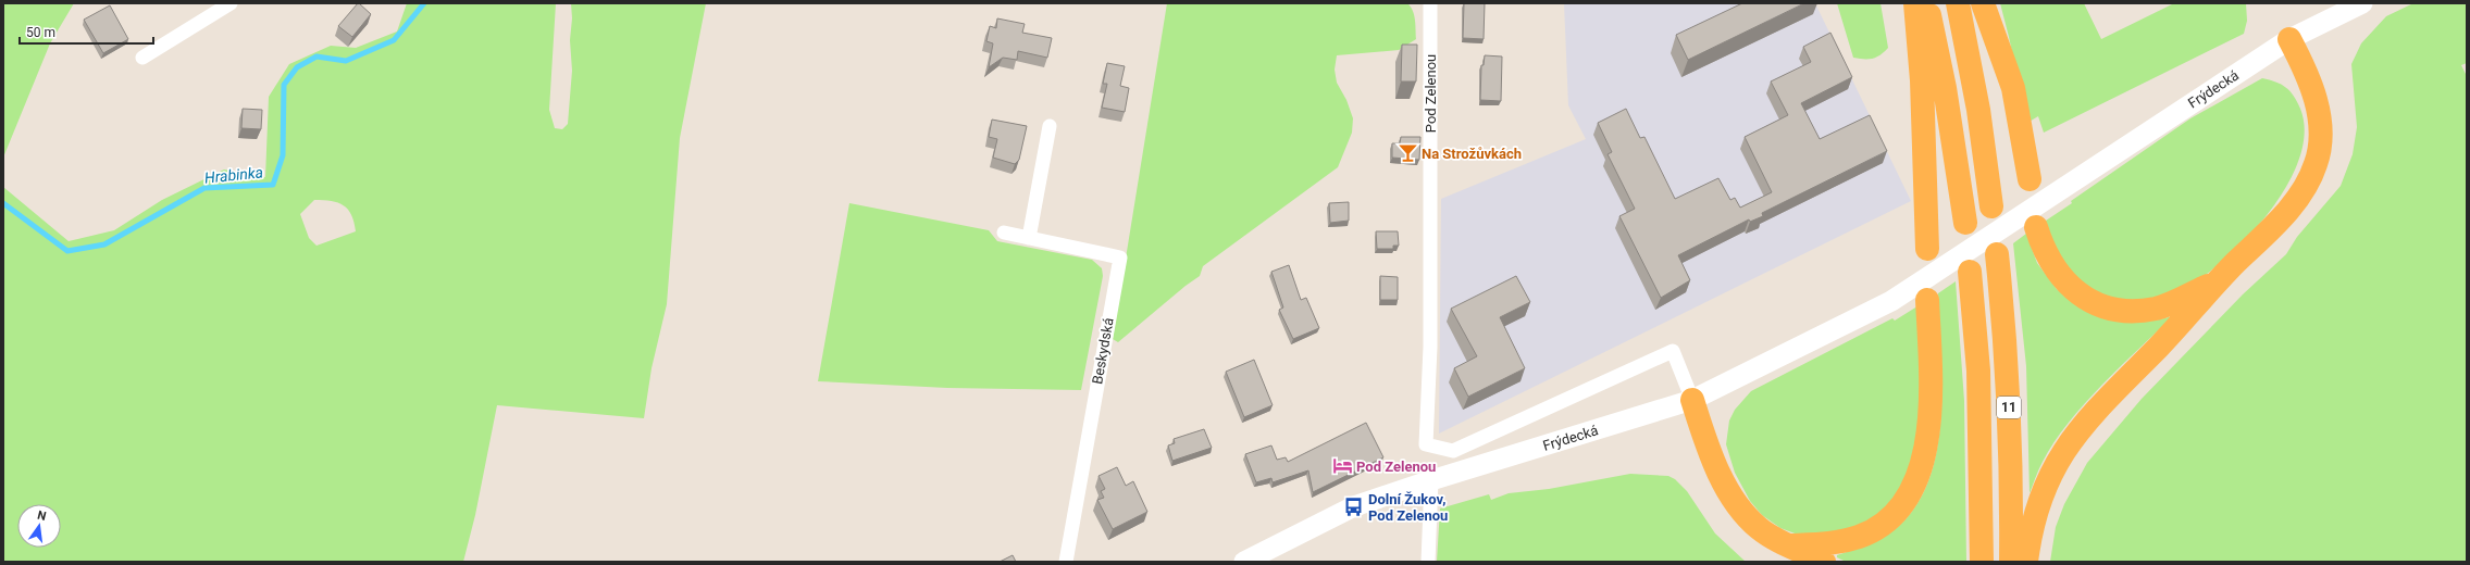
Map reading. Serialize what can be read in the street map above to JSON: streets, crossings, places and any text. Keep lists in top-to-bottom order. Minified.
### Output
{"streets":{"highway":["11"],"main road":["Frýdecká"],"street":["Pod Zelenou","Beskydská"]},"crossings":[["Frýdecká","Pod Zelenou"]],"water":["Hrabinka"],"places":{"bar":["Na Strožůvkách"],"hotel":["Pod Zelenou"],"bus stop":["Dolní Žukov, Pod Zelenou"]},"scale_bar":"50 m","north":"top"}
